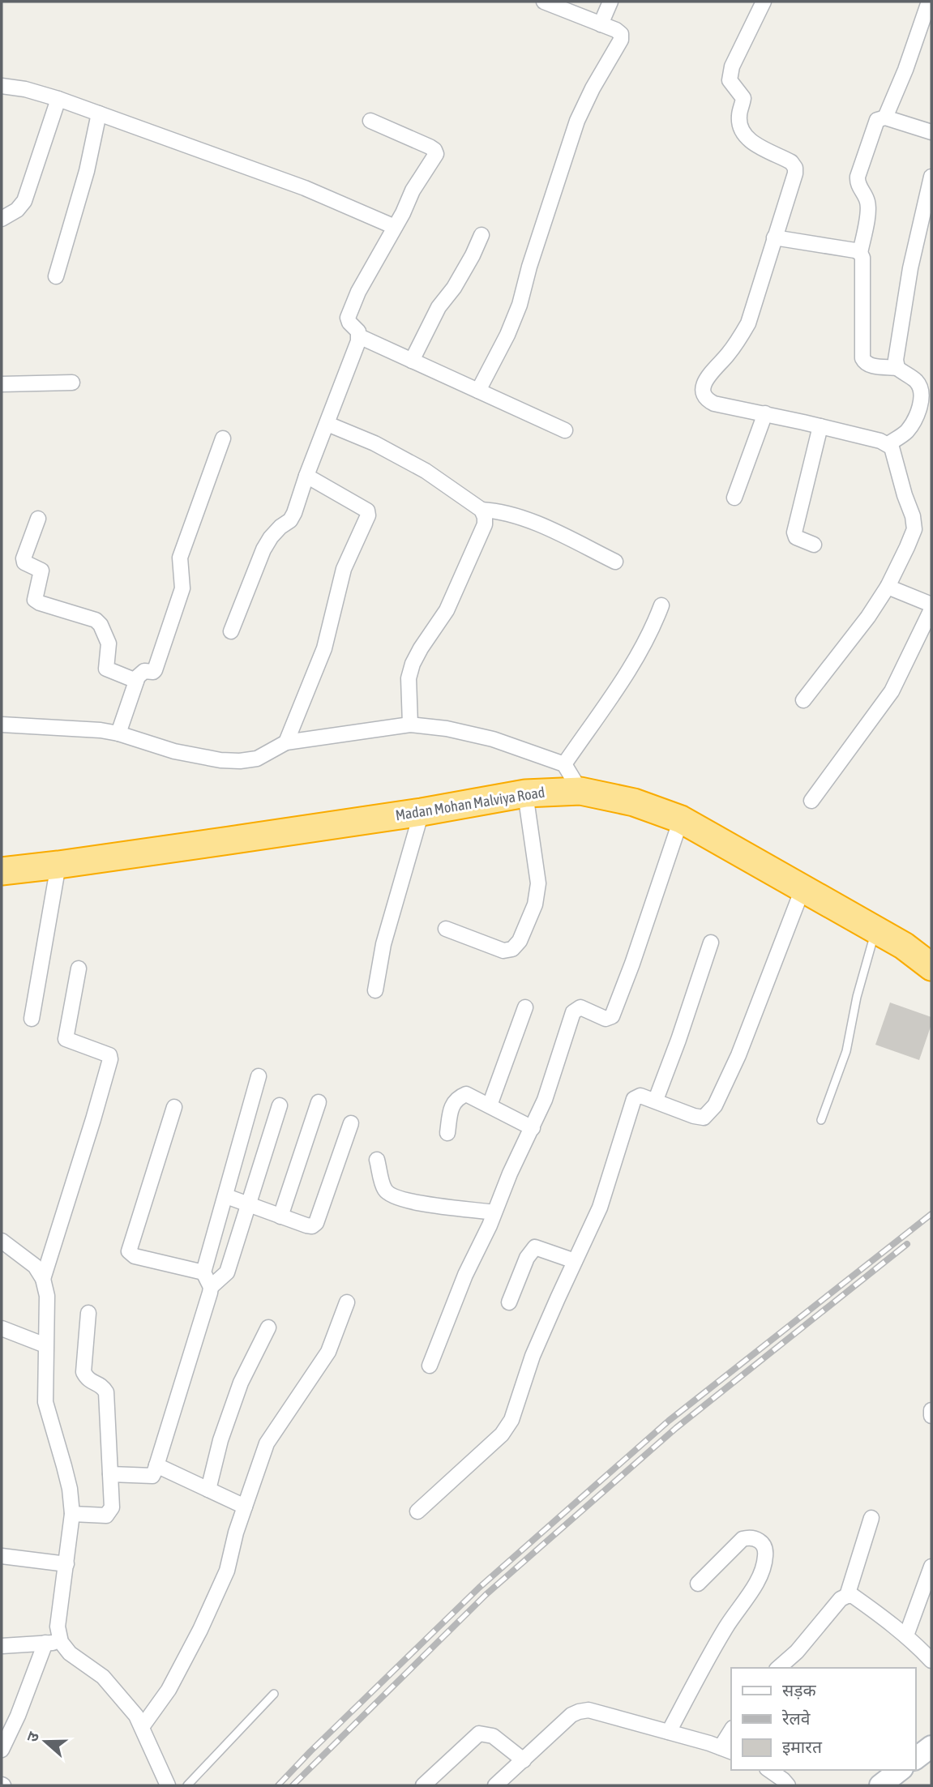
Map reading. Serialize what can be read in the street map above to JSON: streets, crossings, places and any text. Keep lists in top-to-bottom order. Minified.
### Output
{"streets":{"highway":["Madan Mohan Malviya Road"]},"legend":["सड़क","रेलवे","इमारत"],"north":"left"}
